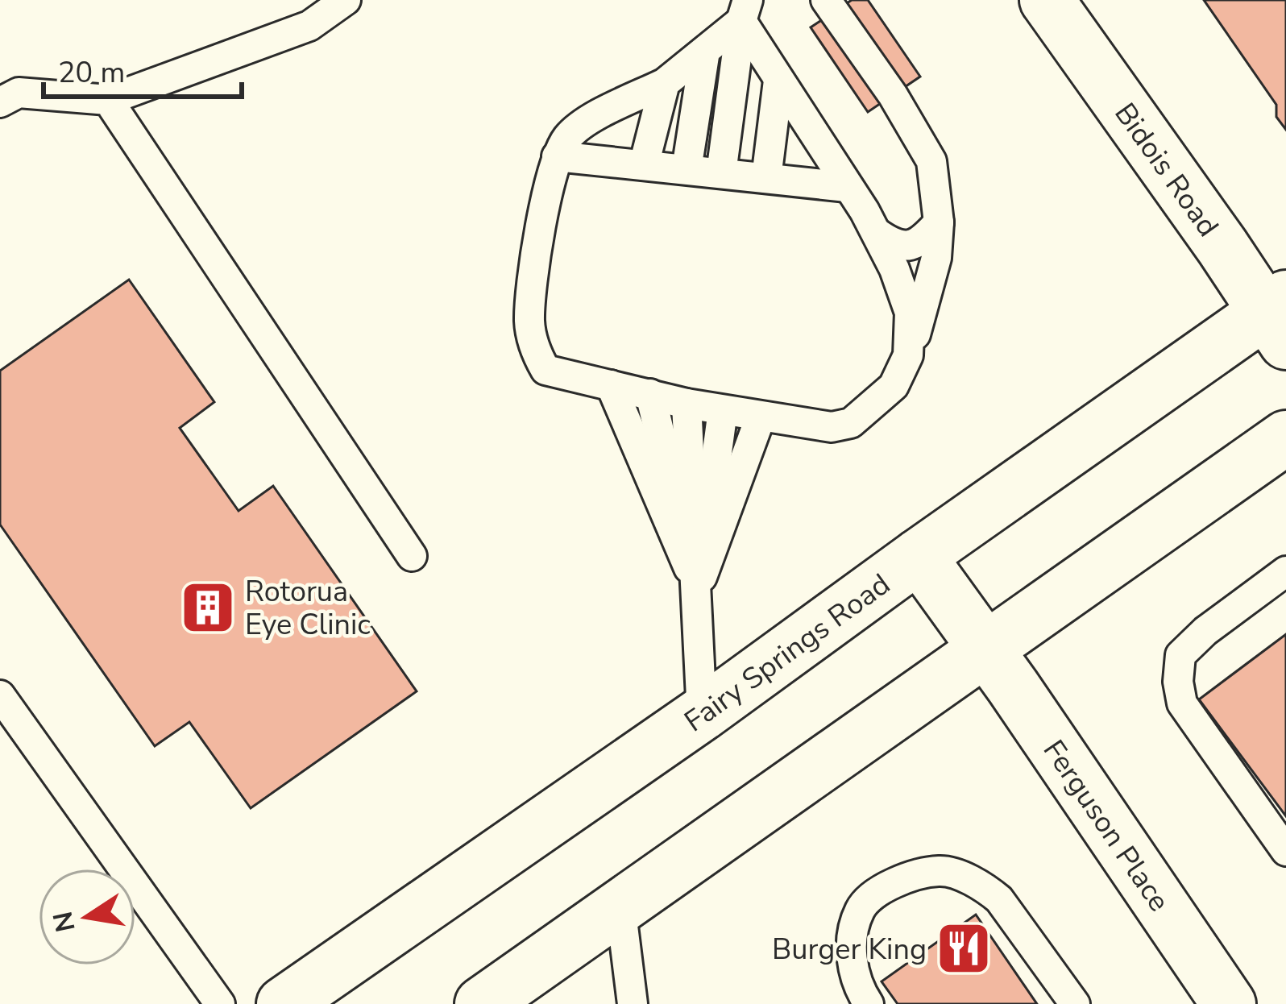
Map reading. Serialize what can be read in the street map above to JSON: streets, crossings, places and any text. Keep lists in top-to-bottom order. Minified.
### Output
{"streets":{"main road":["Bidois Road","Fairy Springs Road","Ferguson Place"]},"crossings":[["Bidois Road","Fairy Springs Road"],["Fairy Springs Road","Ferguson Place"]],"places":{"building":["Rotorua Eye Clinic"],"restaurant":["Burger King"]},"scale_bar":"20 m","north":"left"}
